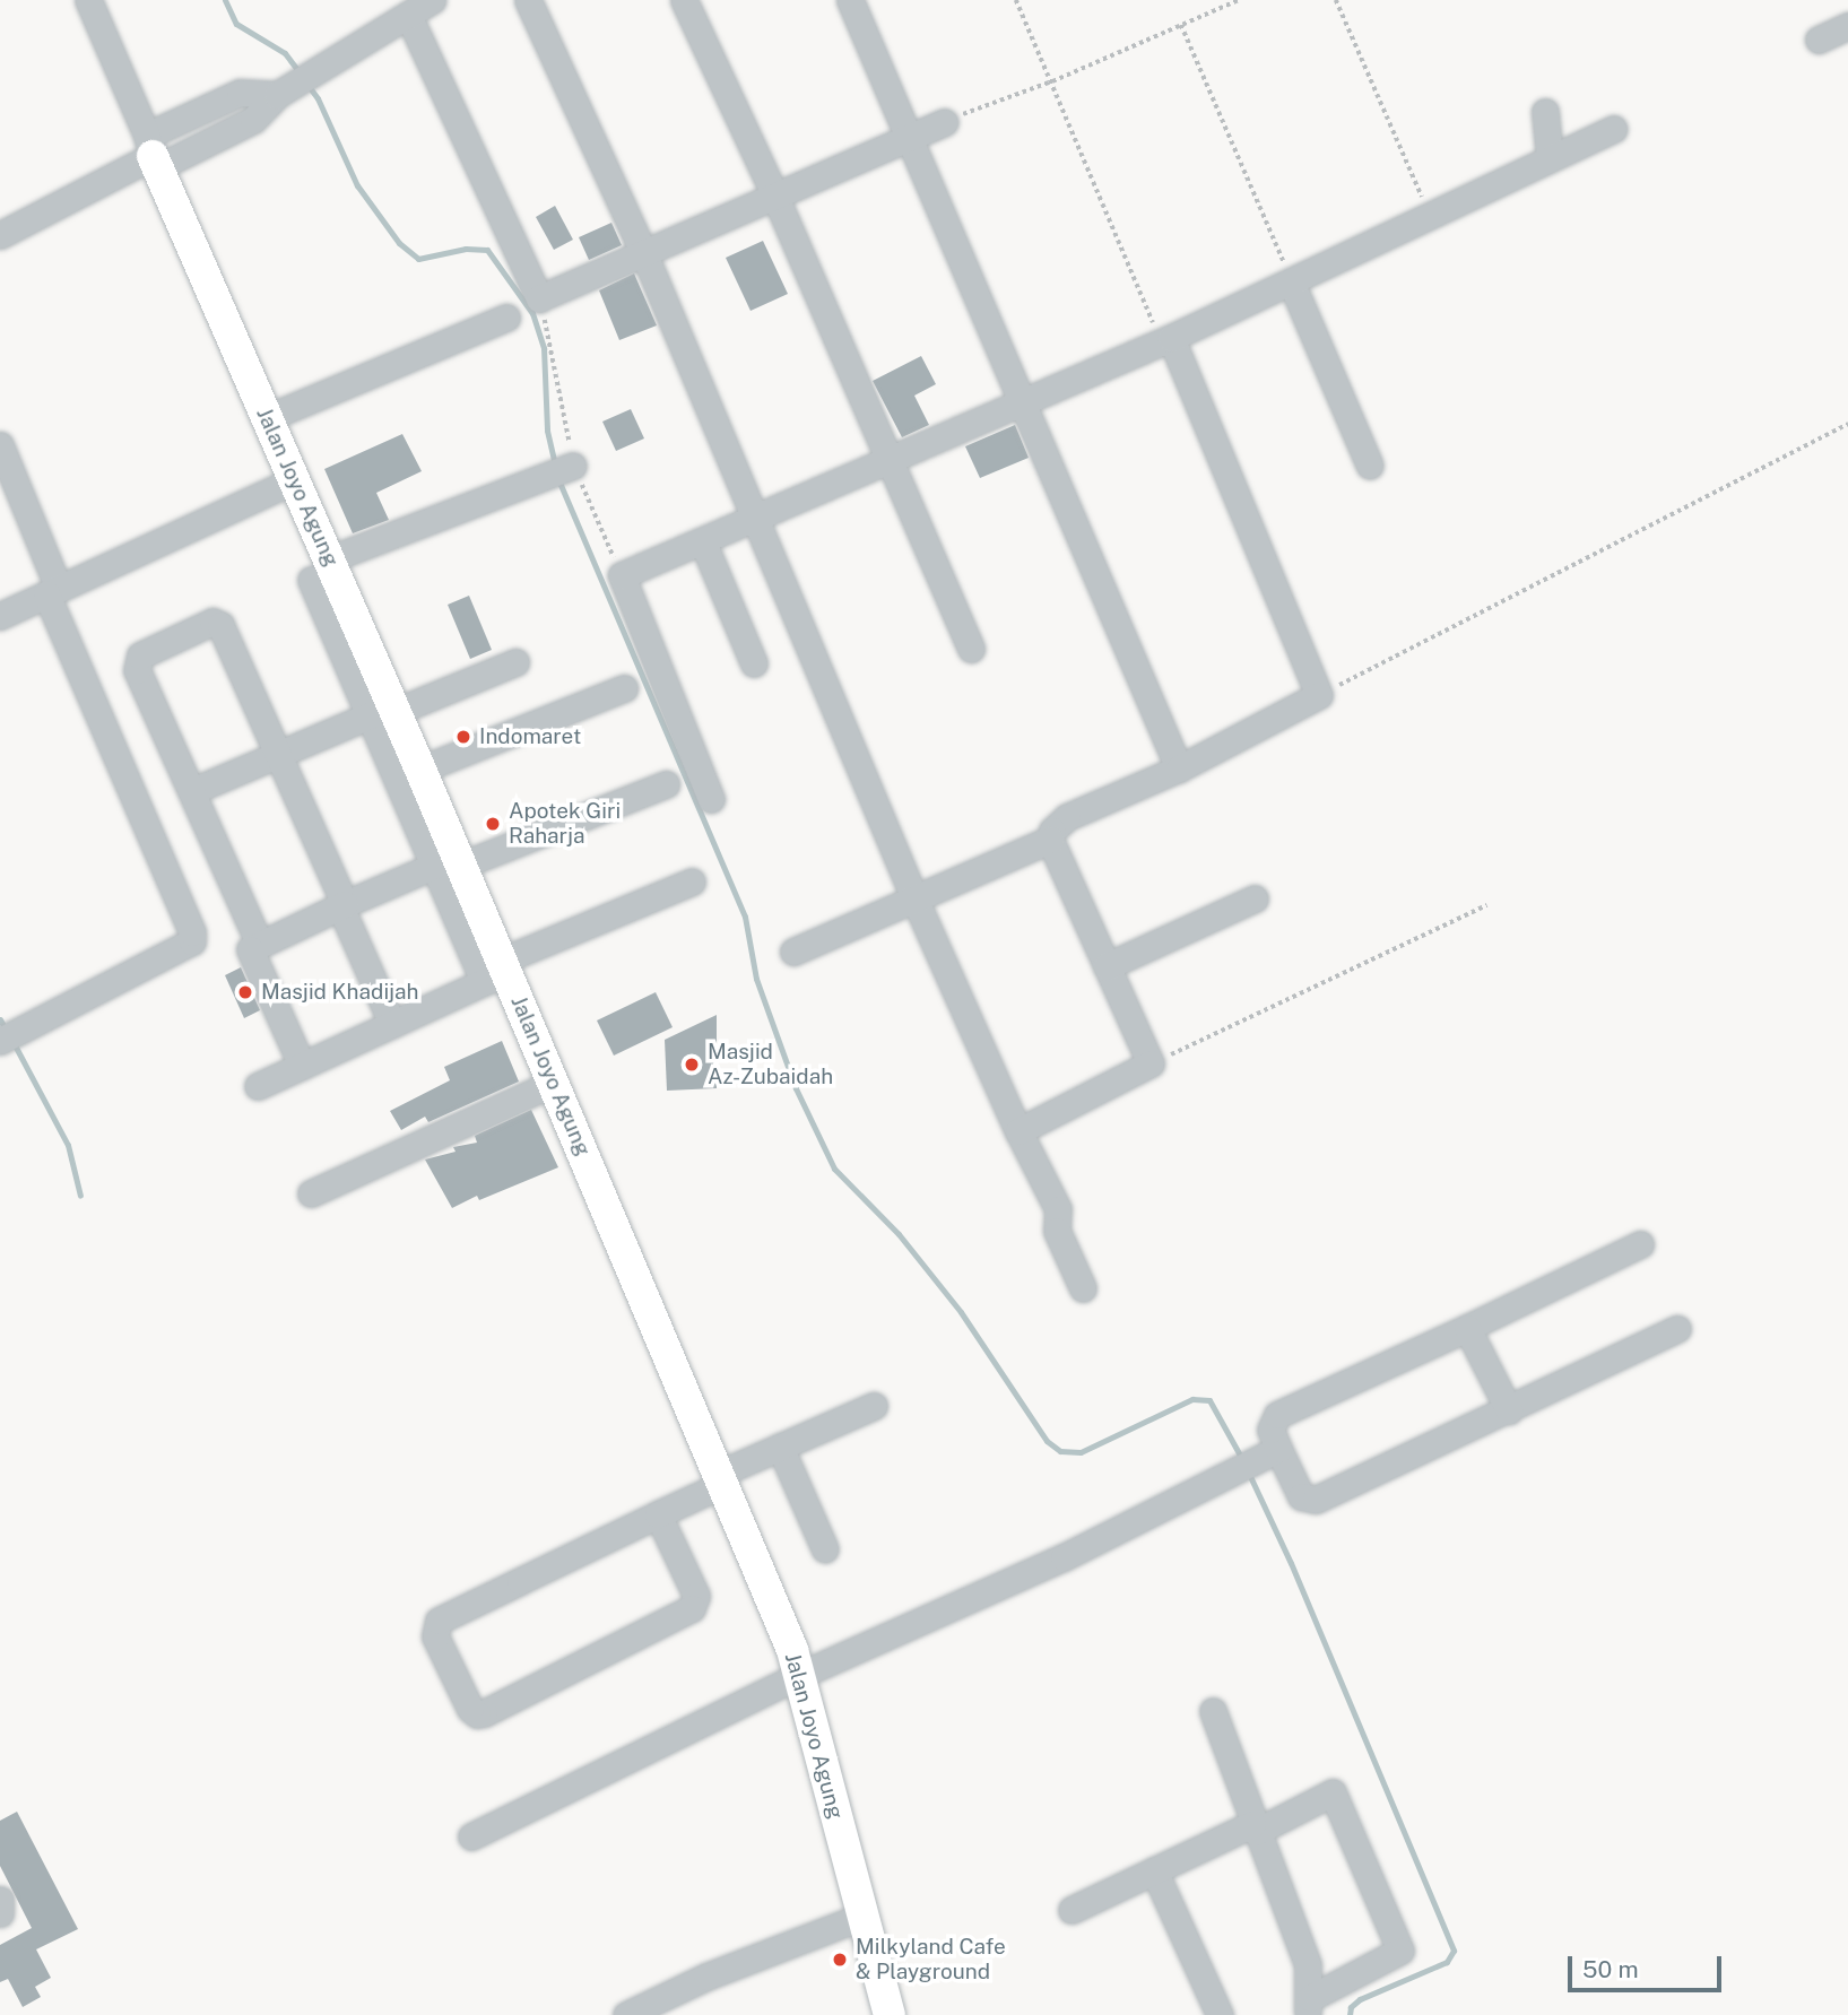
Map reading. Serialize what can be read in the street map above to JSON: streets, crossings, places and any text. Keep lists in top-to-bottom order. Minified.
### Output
{"streets":{"main road":["Jalan Joyo Agung"]},"places":["Indomaret","Apotek Giri Raharja","Masjid Khadijah","Masjid Az-Zubaidah","Milkyland Cafe & Playground"],"scale_bar":"50 m"}
